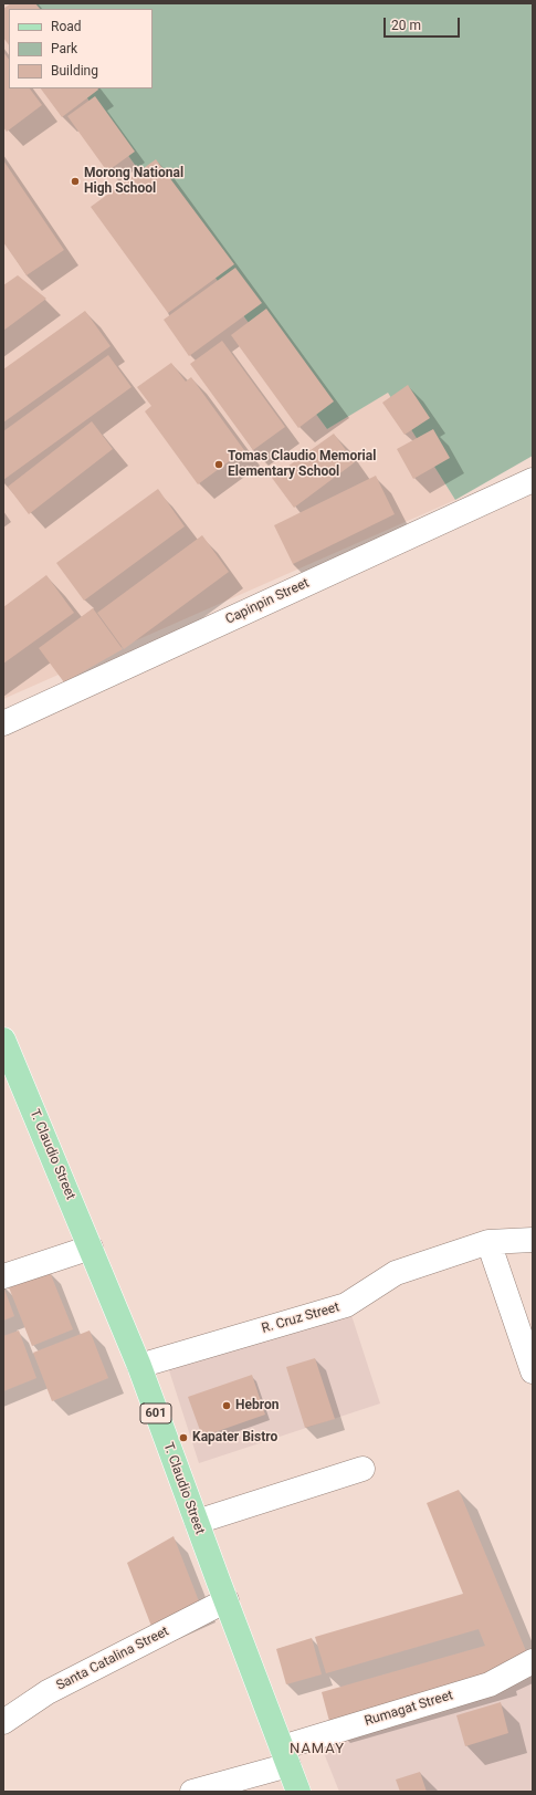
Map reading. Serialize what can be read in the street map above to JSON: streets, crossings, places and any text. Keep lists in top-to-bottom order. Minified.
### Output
{"streets":{"main road":["T. Claudio Street","601"],"street":["Capinpin Street","R. Cruz Street","Santa Catalina Street","Rumagat Street"]},"crossings":[["T. Claudio Street","R. Cruz Street"],["T. Claudio Street","Santa Catalina Street"],["T. Claudio Street","Rumagat Street"]],"districts":["NAMAY"],"places":["Morong National High School","Tomas Claudio Memorial Elementary School","Hebron","Kapater Bistro"],"legend":["Road","Park","Building"],"scale_bar":"20 m"}
